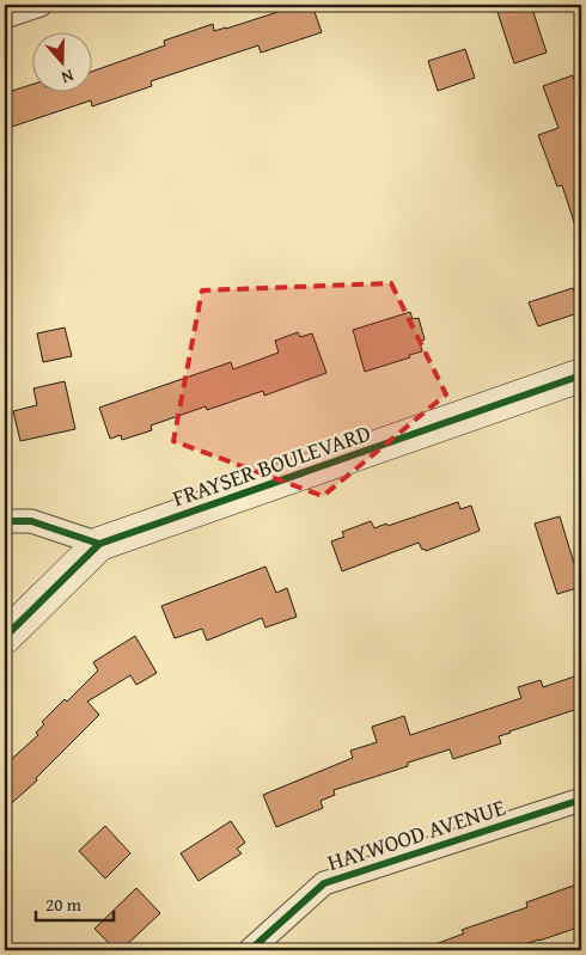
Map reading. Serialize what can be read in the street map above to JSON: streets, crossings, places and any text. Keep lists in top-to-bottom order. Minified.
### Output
{"streets":{"main road":["FRAYSER BOULEVARD"],"street":["HAYWOOD AVENUE"]},"scale_bar":"20 m","north":"bottom"}
